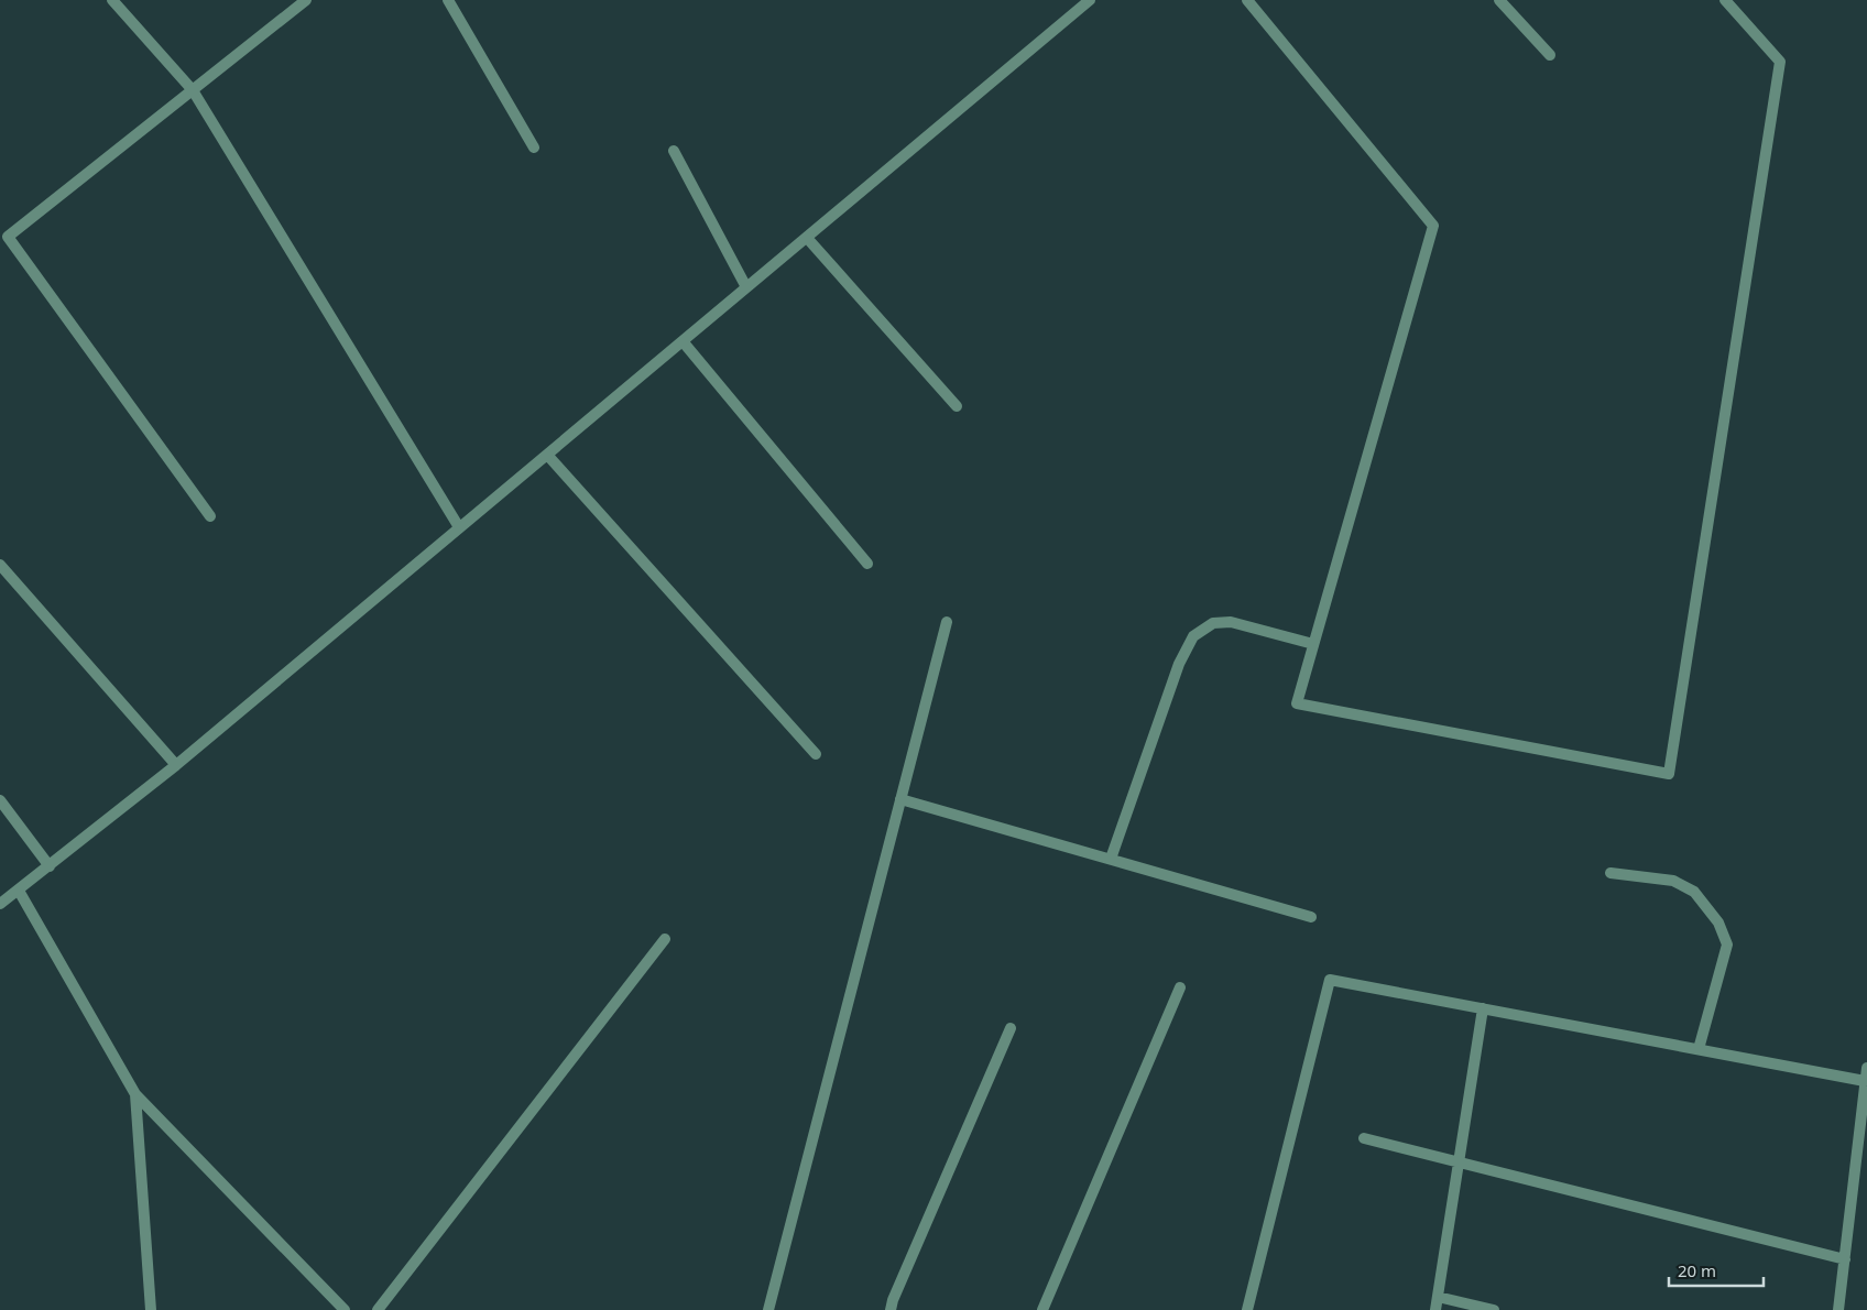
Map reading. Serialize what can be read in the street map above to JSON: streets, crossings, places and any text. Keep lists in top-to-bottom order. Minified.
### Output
{"scale_bar":"20 m"}
